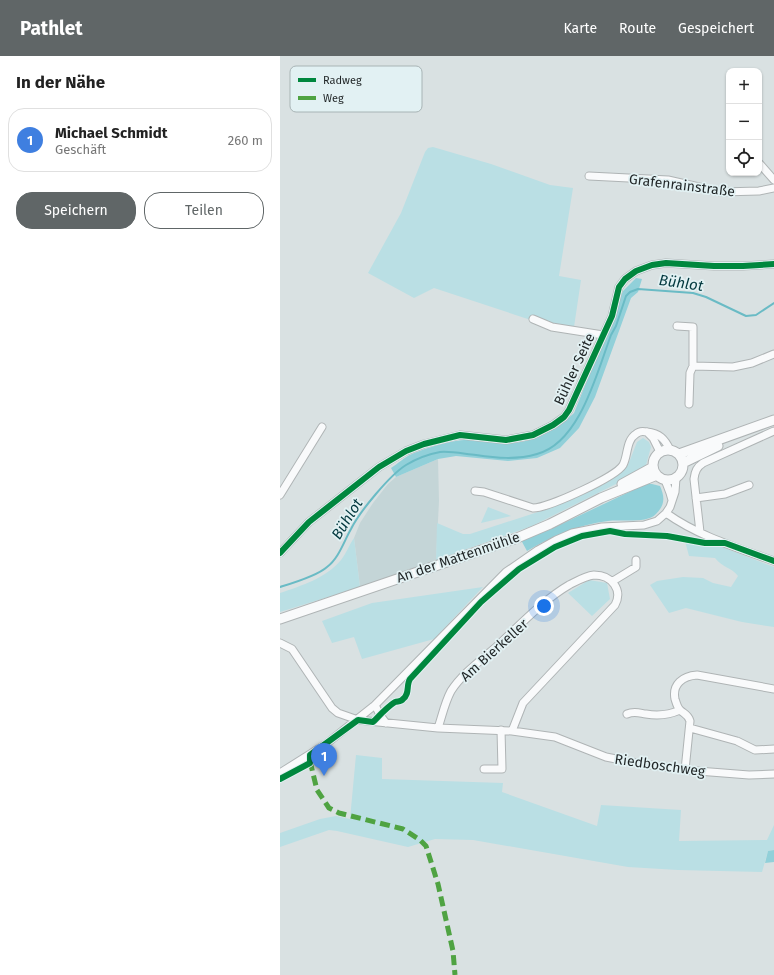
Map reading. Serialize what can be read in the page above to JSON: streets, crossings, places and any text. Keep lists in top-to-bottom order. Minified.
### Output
{"streets":{"main road":["An der Mattenmühle"],"street":["Grafenrainstraße","Bühler Seite","Am Bierkeller","Riedboschweg"]},"crossings":[["Am Bierkeller","Riedboschweg"]],"water":["Bühlot"],"legend":["Radweg","Weg"],"page":{"header":"Pathlet","nav":["Karte","Route","Gespeichert"],"heading":"In der Nähe","map_buttons":["+","−"],"list":[{"mark":"1","name":"Michael Schmidt","note":"Geschäft","value":"260 m"}],"buttons":["Speichern","Teilen"],"pins":"1"}}
